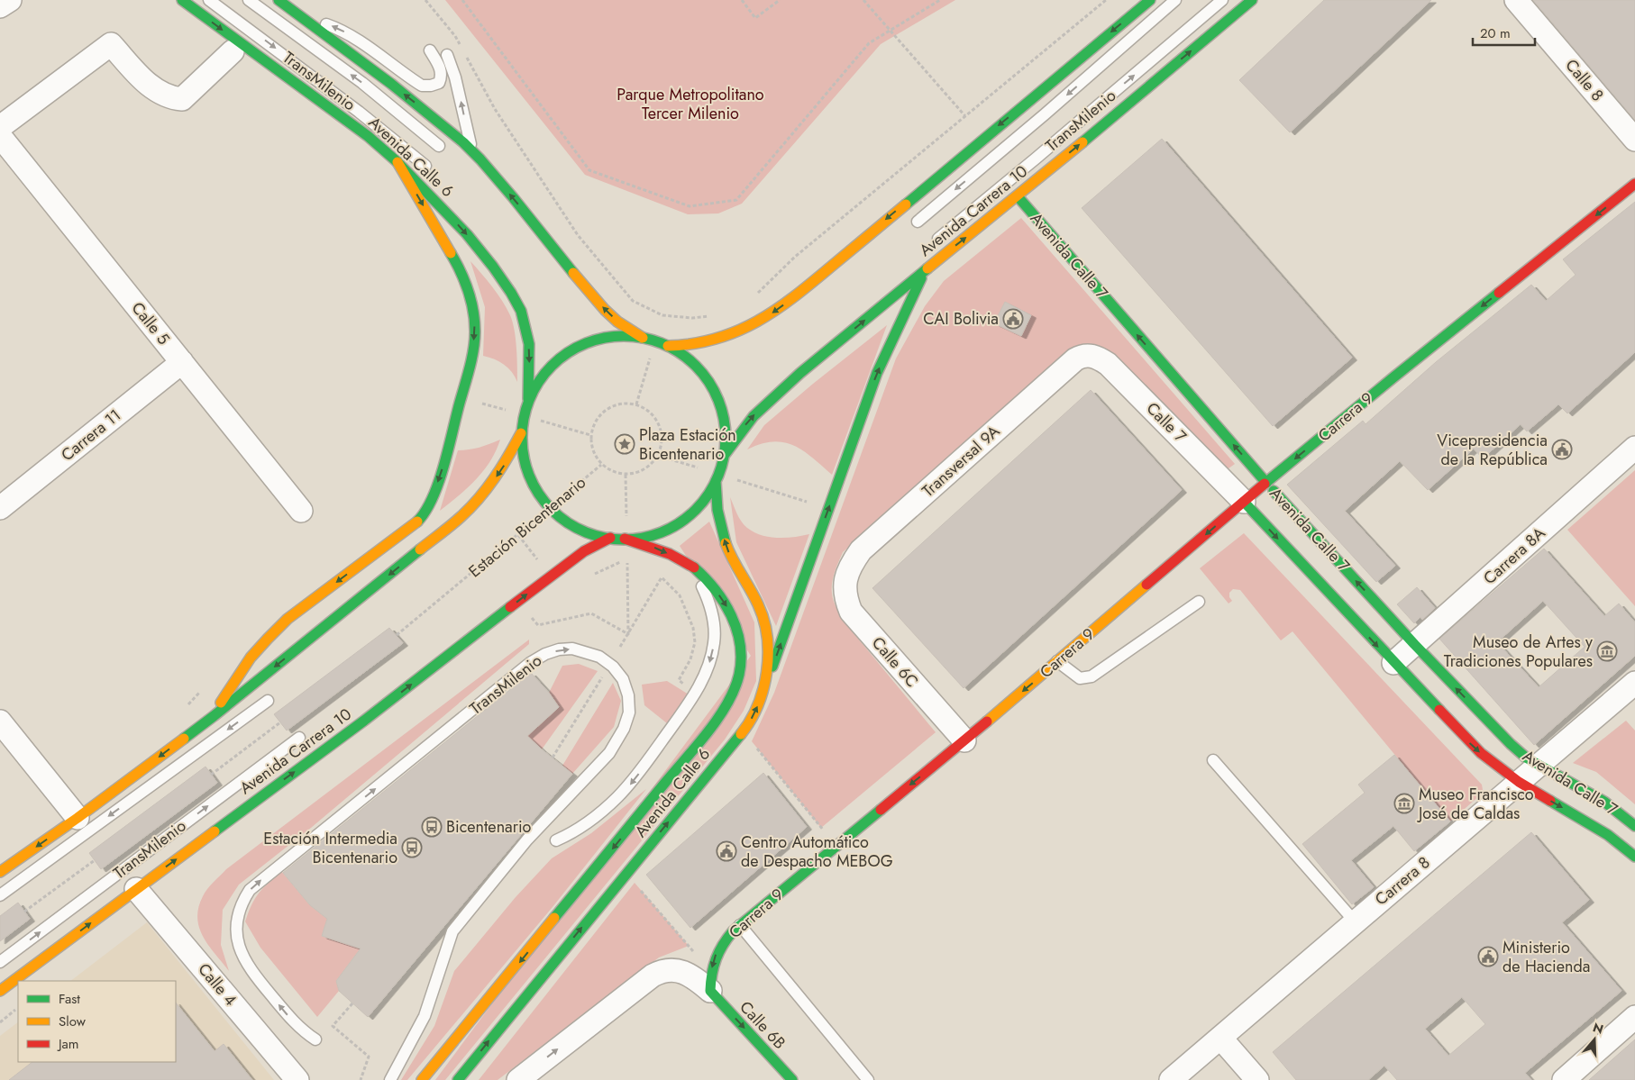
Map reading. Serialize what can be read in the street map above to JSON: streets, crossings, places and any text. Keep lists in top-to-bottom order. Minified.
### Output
{"streets":{"main road":["Avenida Calle 6","Avenida Carrera 10","Avenida Calle 7","Carrera 9","Calle 6B"],"street":["Calle 8","Calle 5","Calle 7","Carrera 11","Transversal 9A","Carrera 8A","Calle 6C","Carrera 8","Calle 4"],"lane":["TransMilenio"],"path":["Estación Bicentenario"]},"crossings":[["Avenida Carrera 10","Avenida Calle 7"],["Avenida Carrera 10","Calle 4"],["Avenida Calle 7","Carrera 9"],["Avenida Calle 7","Calle 7"],["Avenida Calle 7","Carrera 8A"],["Avenida Calle 7","Carrera 8"],["Calle 5","Carrera 11"],["Carrera 9","Calle 7"],["Carrera 9","Calle 6C"],["Carrera 9","Calle 6B"],["Calle 7","Transversal 9A"],["Transversal 9A","Calle 6C"]],"one_way":["Carrera 9","Calle 6B"],"parks":["Parque Metropolitano Tercer Milenio"],"places":{"public building":["CAI Bolivia","Vicepresidencia de la República","Centro Automático de Despacho MEBOG","Ministerio de Hacienda"],"place":["Plaza Estación Bicentenario"],"museum":["Museo de Artes y Tradiciones Populares","Museo Francisco José de Caldas"],"bus stop":["Bicentenario","Estación Intermedia Bicentenario"]},"legend":["Fast","Slow","Jam"],"scale_bar":"20 m","north":"top"}
